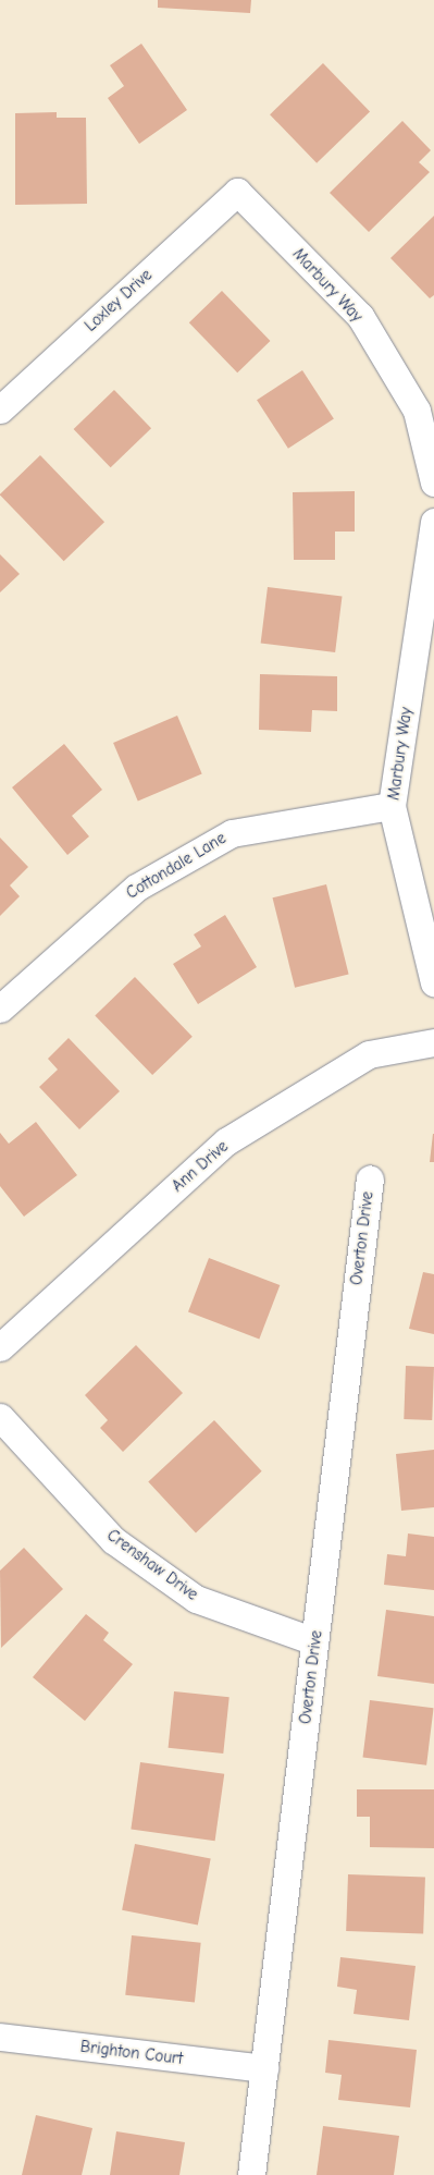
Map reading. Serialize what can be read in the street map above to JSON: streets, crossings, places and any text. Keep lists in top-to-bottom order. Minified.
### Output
{"streets":{"street":["Marbury Way","Loxley Drive","Cottondale Lane","Ann Drive","Overton Drive","Crenshaw Drive","Brighton Court"]},"crossings":[["Marbury Way","Loxley Drive"],["Marbury Way","Cottondale Lane"],["Overton Drive","Crenshaw Drive"],["Overton Drive","Brighton Court"]]}
